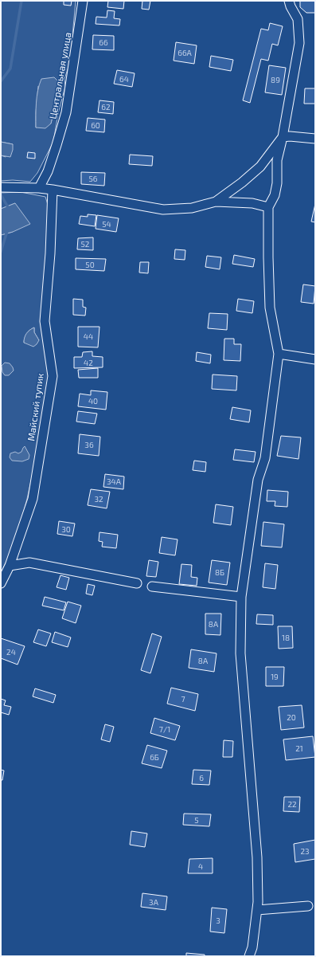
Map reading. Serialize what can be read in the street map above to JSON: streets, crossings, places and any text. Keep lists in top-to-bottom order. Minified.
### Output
{"streets":{"street":["Центральная улица","Майский тупик"]},"house_numbers":["66","66А","64","89","62","60","56","54","52","50","44","42","40","36","34А","32","30","8Б","8А","18","24","8А","19","7","20","7/1","21","6Б","6","22","5","23","4","3А","3"]}
